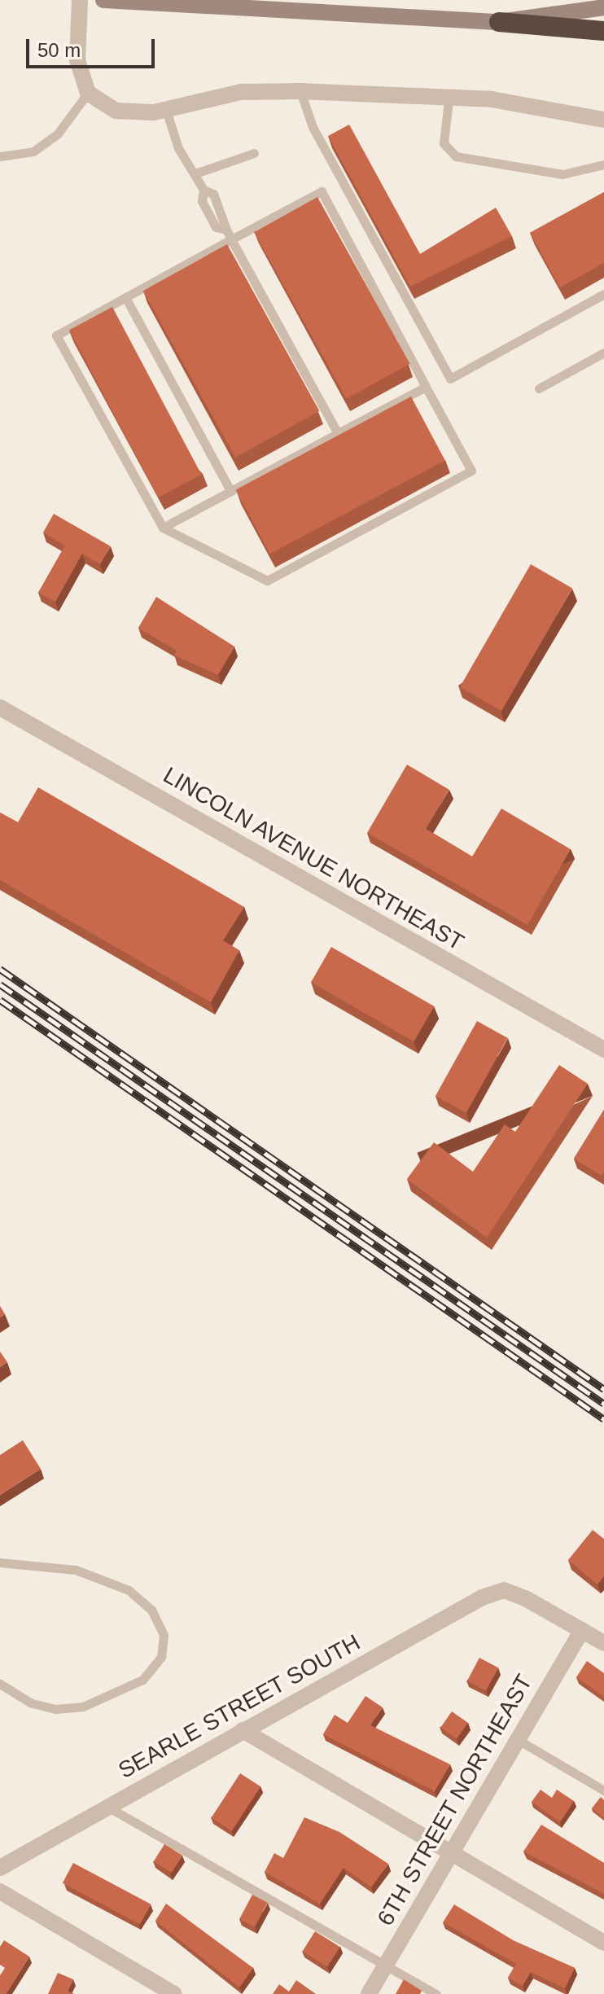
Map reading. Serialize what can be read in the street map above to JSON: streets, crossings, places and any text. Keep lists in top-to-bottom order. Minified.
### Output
{"streets":{"street":["LINCOLN AVENUE NORTHEAST","SEARLE STREET SOUTH","6TH STREET NORTHEAST"]},"crossings":[["SEARLE STREET SOUTH","6TH STREET NORTHEAST"]],"scale_bar":"50 m"}
